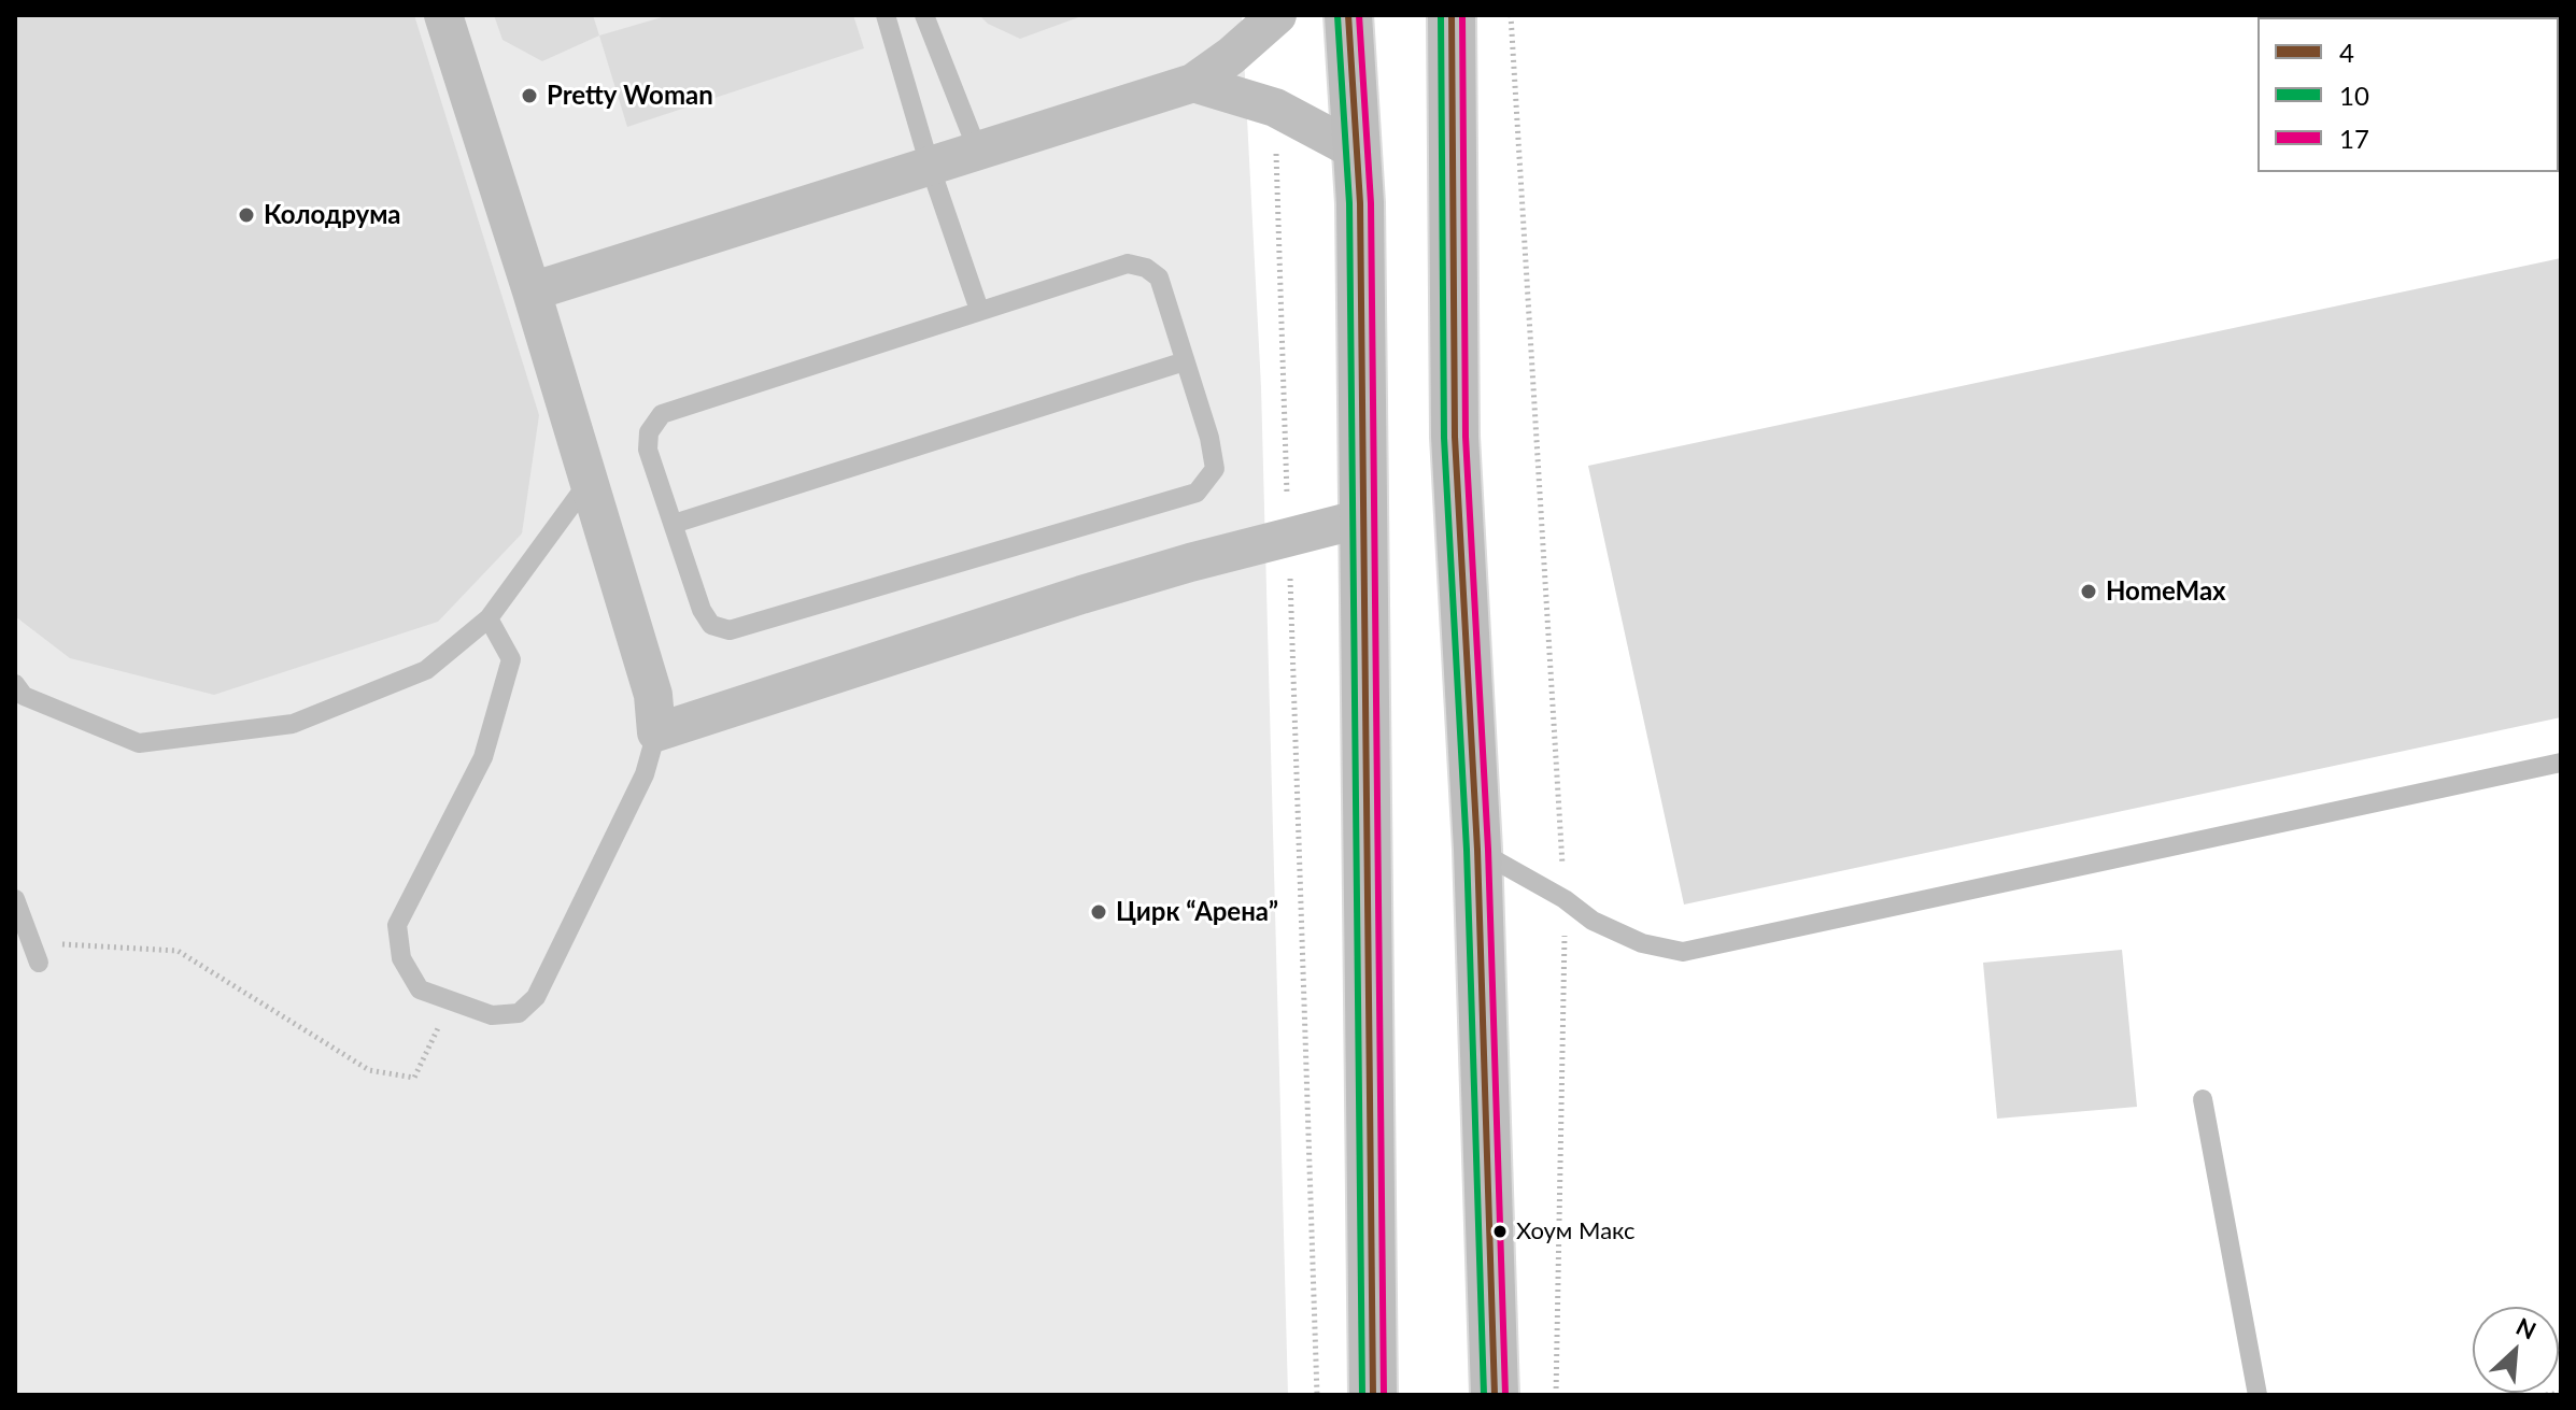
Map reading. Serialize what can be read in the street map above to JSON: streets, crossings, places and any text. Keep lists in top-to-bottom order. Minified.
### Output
{"places":["Pretty Woman","Колодрума","HomeMax","Цирк “Арена”","Хоум Макс"],"lines":["transit line 4","transit line 10","transit line 17"],"legend":["4","10","17"],"north":"top right"}
